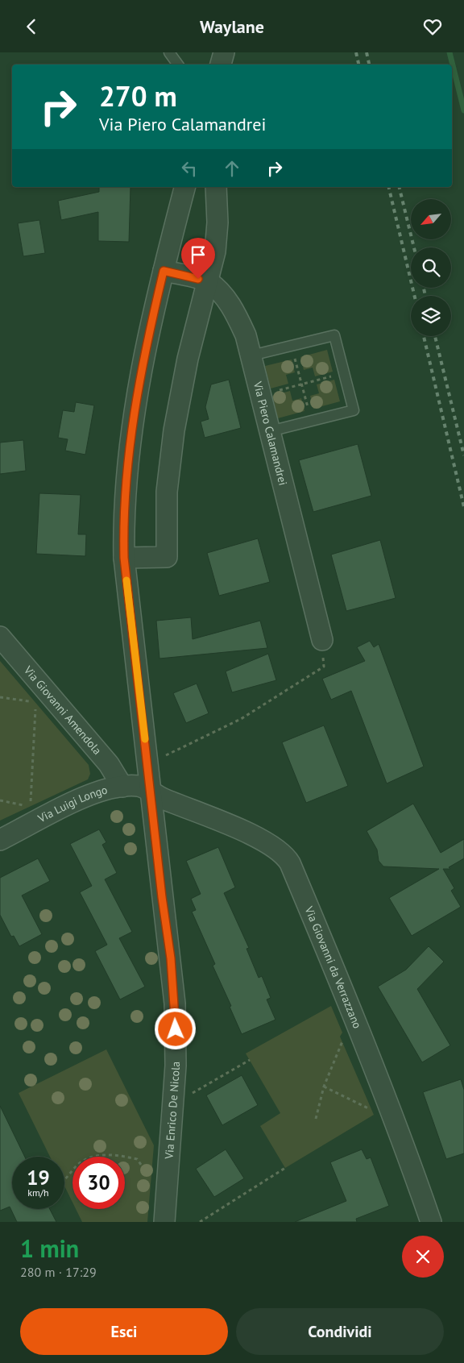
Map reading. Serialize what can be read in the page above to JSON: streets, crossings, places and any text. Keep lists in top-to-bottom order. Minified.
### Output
{"streets":{"street":["Via Piero Calamandrei","Via Giovanni Amendola","Via Luigi Longo","Via Giovanni da Verrazzano","Via Enrico De Nicola"]},"crossings":[["Via Giovanni Amendola","Via Luigi Longo"],["Via Luigi Longo","Via Giovanni da Verrazzano"],["Via Luigi Longo","Via Enrico De Nicola"],["Via Giovanni da Verrazzano","Via Enrico De Nicola"]],"north":"bottom left","page":{"header":"Waylane","turn":["270 m","Via Piero Calamandrei"],"speed":"19 km/h","limit":"30","heading":["1 min","280 m · 17:29"],"buttons":["Esci","Condividi"]}}
